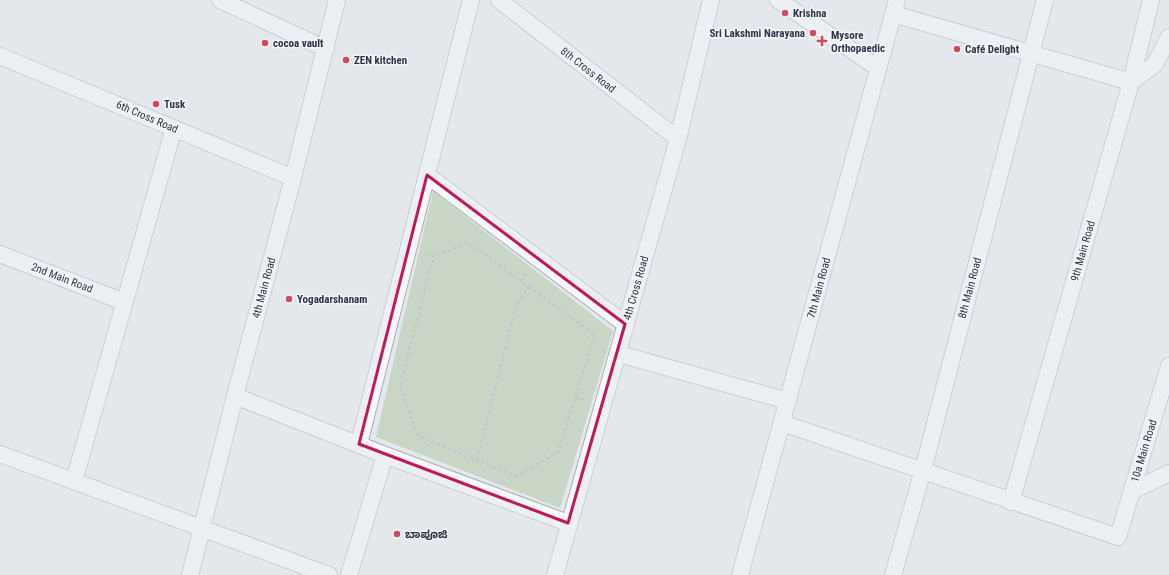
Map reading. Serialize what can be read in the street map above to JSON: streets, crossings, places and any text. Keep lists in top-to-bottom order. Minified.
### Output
{"streets":{"street":["8th Cross Road","6th Cross Road","9th Main Road","2nd Main Road","4th Main Road","4th Cross Road","7th Main Road","8th Main Road","10a Main Road"]},"crossings":[["8th Cross Road","4th Cross Road"],["6th Cross Road","4th Main Road"],["9th Main Road","10a Main Road"]],"places":{"other":["Krishna","Sri Lakshmi Narayana","cocoa vault","Café Delight","ZEN kitchen","Tusk","Yogadarshanam","ಬಾಪೂಜಿ"],"health":["Mysore Orthopaedic"]}}
